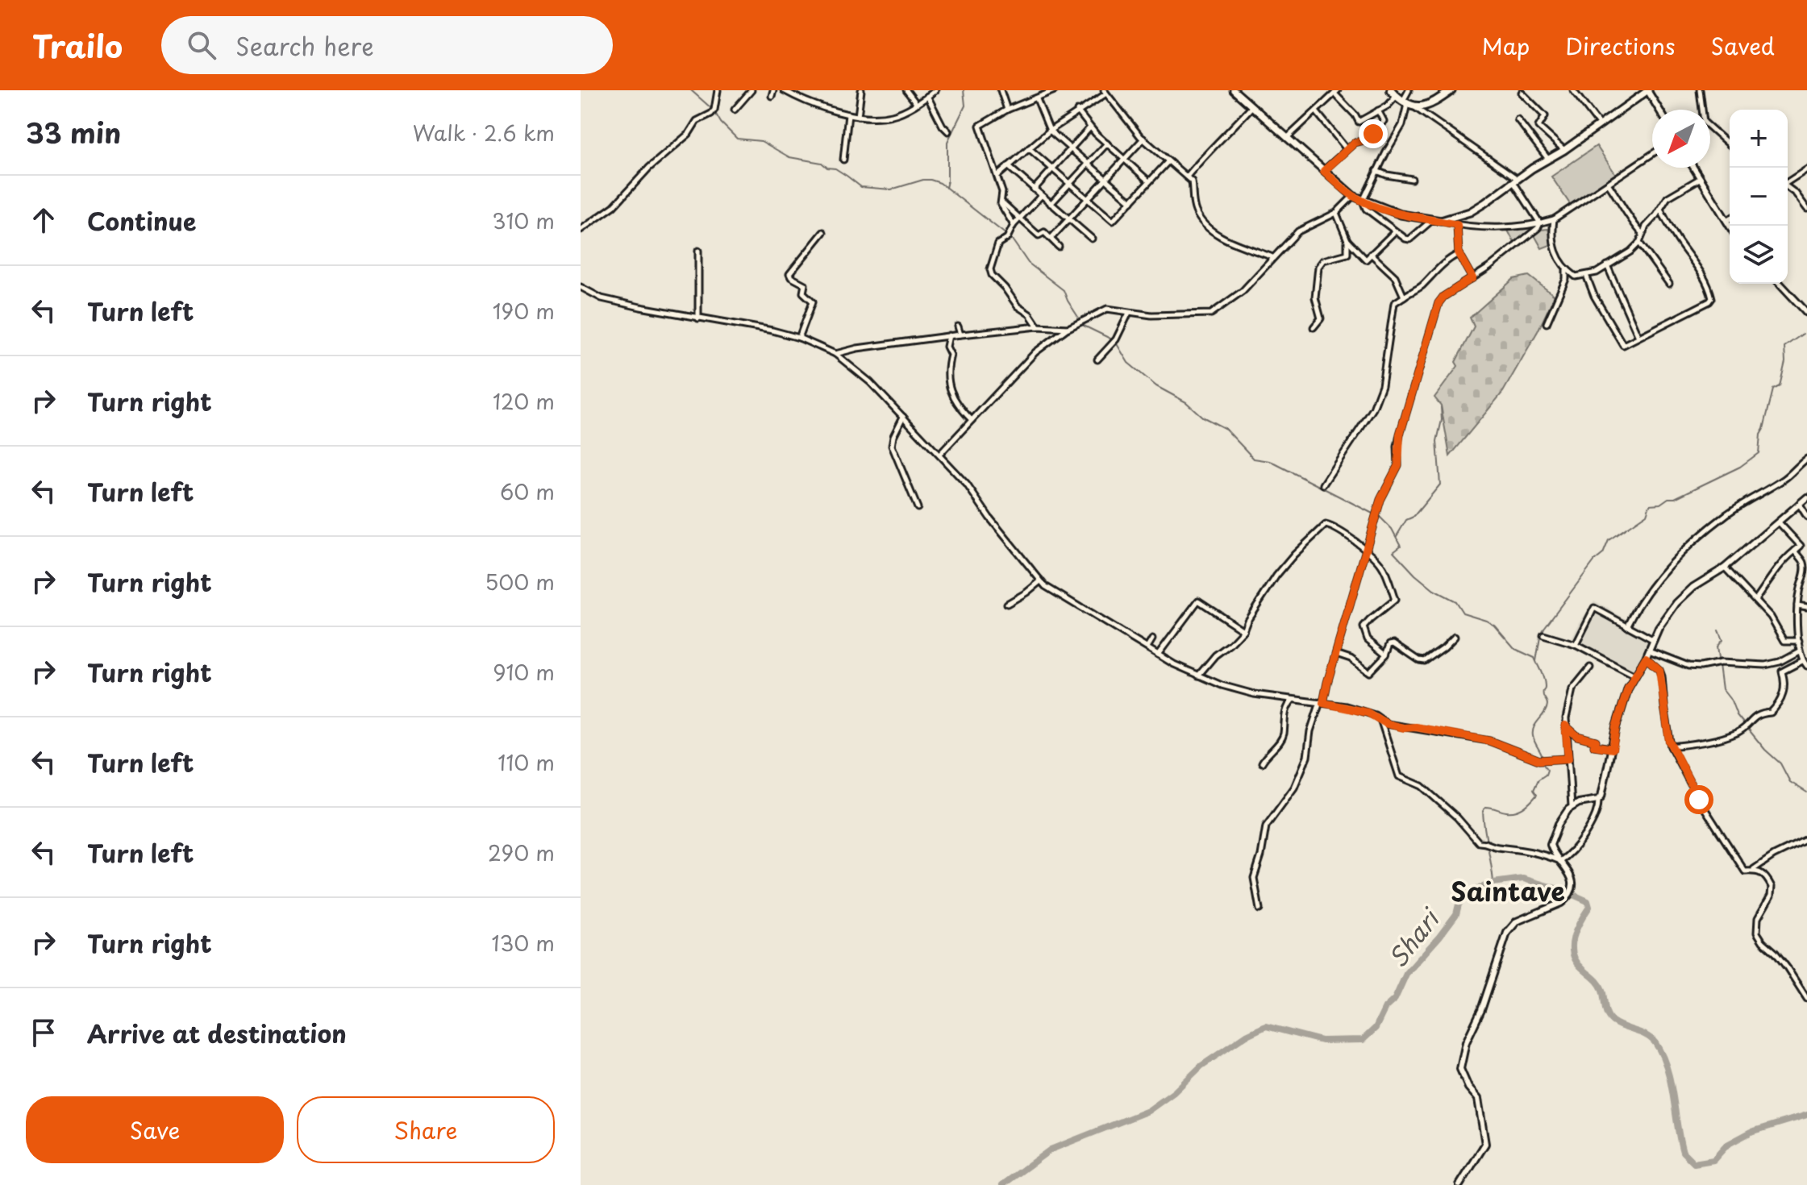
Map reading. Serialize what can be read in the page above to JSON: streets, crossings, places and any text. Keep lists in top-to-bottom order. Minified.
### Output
{"districts":["Saintave"],"water":["Shari"],"north":"bottom left","page":{"header":"Trailo","search":"Search here","nav":["Map","Directions","Saved"],"heading":["33 min","Walk · 2.6 km"],"map_buttons":["+","−"],"list":[["Continue","310 m"],["Turn left","190 m"],["Turn right","120 m"],["Turn left","60 m"],["Turn right","500 m"],["Turn right","910 m"],["Turn left","110 m"],["Turn left","290 m"],["Turn right","130 m"],"Arrive at destination"],"buttons":["Save","Share"]}}
